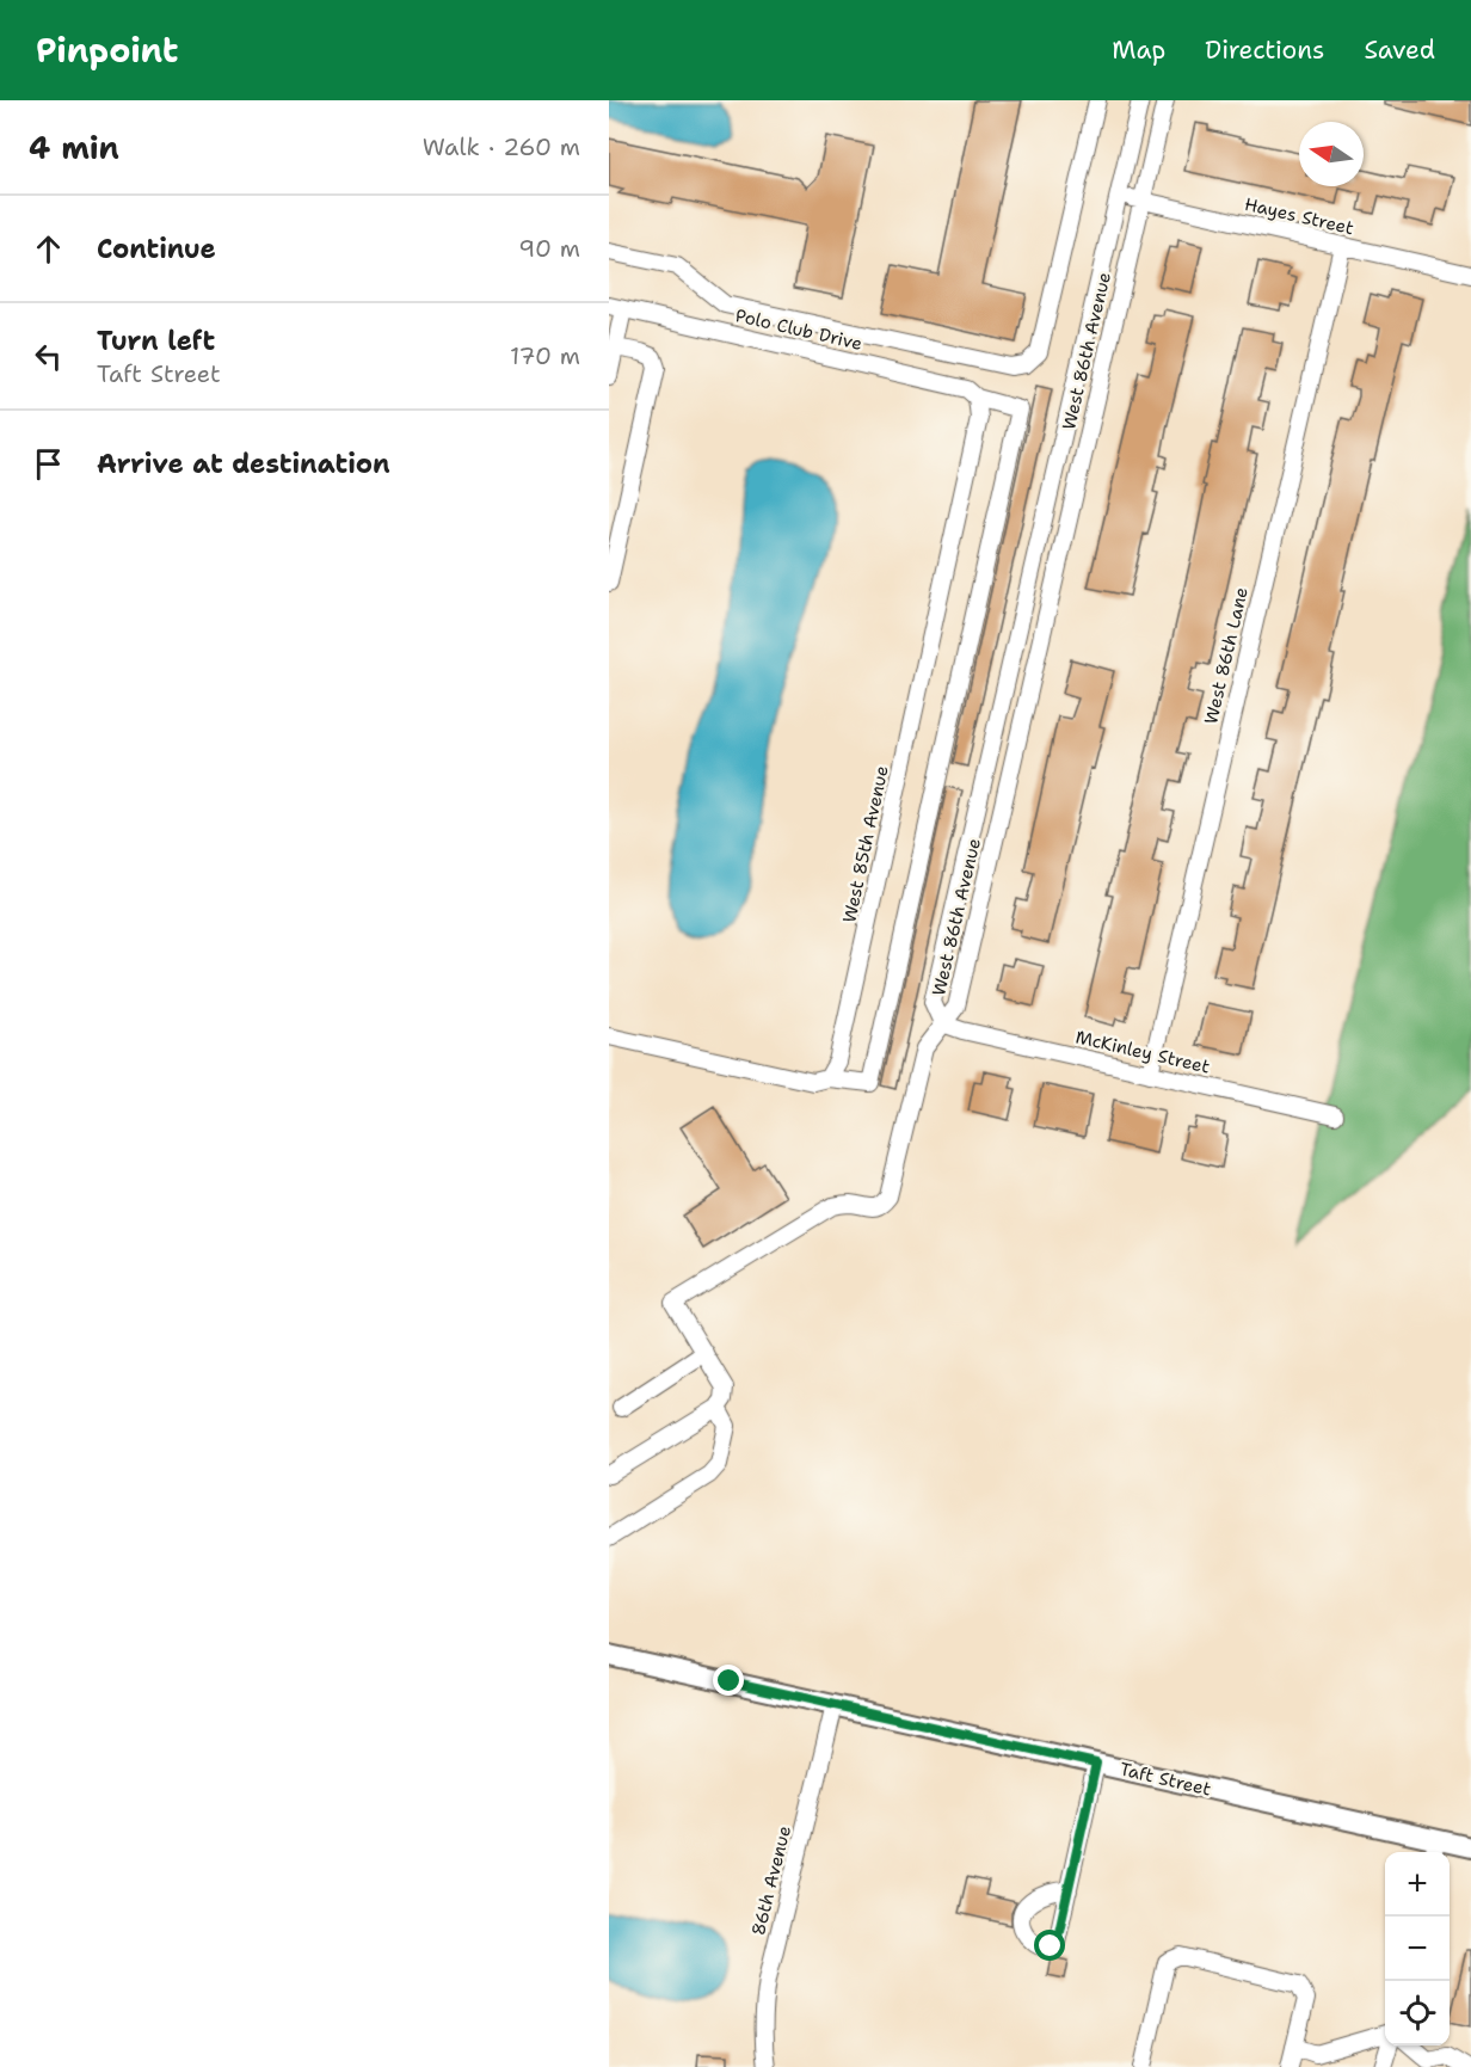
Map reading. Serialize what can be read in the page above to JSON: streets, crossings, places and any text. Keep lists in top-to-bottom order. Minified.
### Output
{"streets":{"main road":["Taft Street"],"street":["Hayes Street","Polo Club Drive","West 86th Avenue","West 86th Lane","West 85th Avenue","McKinley Street","86th Avenue"]},"crossings":[["Hayes Street","West 86th Avenue"],["Hayes Street","West 86th Lane"],["Polo Club Drive","West 85th Avenue"],["West 86th Avenue","McKinley Street"],["West 86th Lane","McKinley Street"],["Taft Street","86th Avenue"]],"north":"left","page":{"header":"Pinpoint","nav":["Map","Directions","Saved"],"heading":["4 min","Walk · 260 m"],"list":[["Continue","90 m"],["Turn left","Taft Street","170 m"],"Arrive at destination"],"map_buttons":["+","−"]}}
